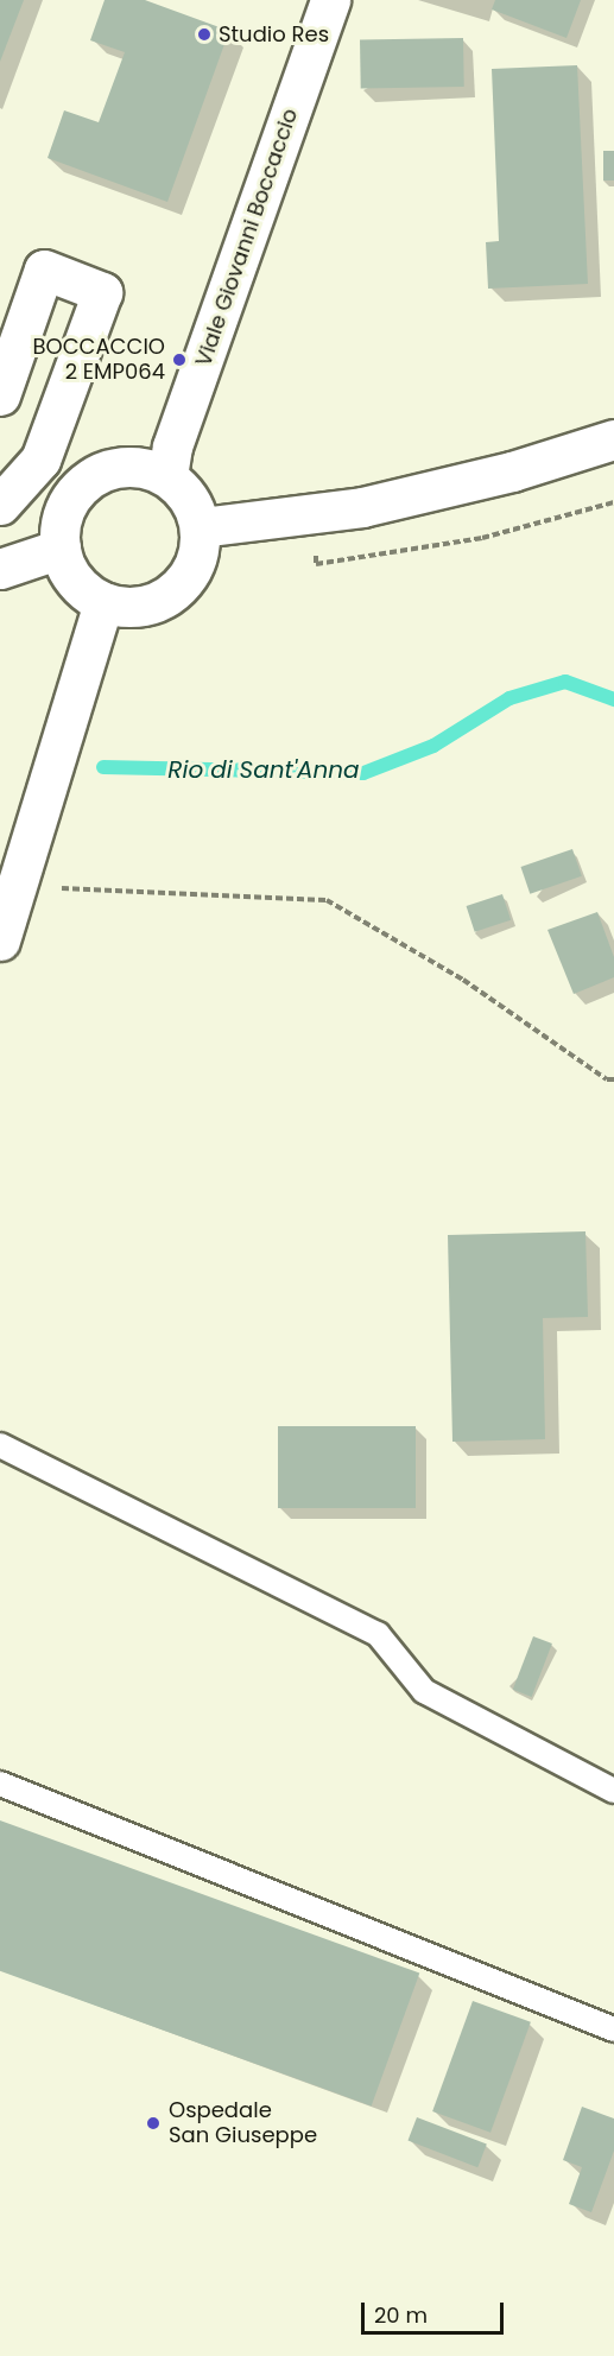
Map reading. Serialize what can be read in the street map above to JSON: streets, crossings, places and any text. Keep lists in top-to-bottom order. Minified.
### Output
{"streets":{"street":["Viale Giovanni Boccaccio"]},"water":["Rio di Sant'Anna"],"places":["Studio Res","BOCCACCIO 2 EMP064","Ospedale San Giuseppe"],"scale_bar":"20 m"}
